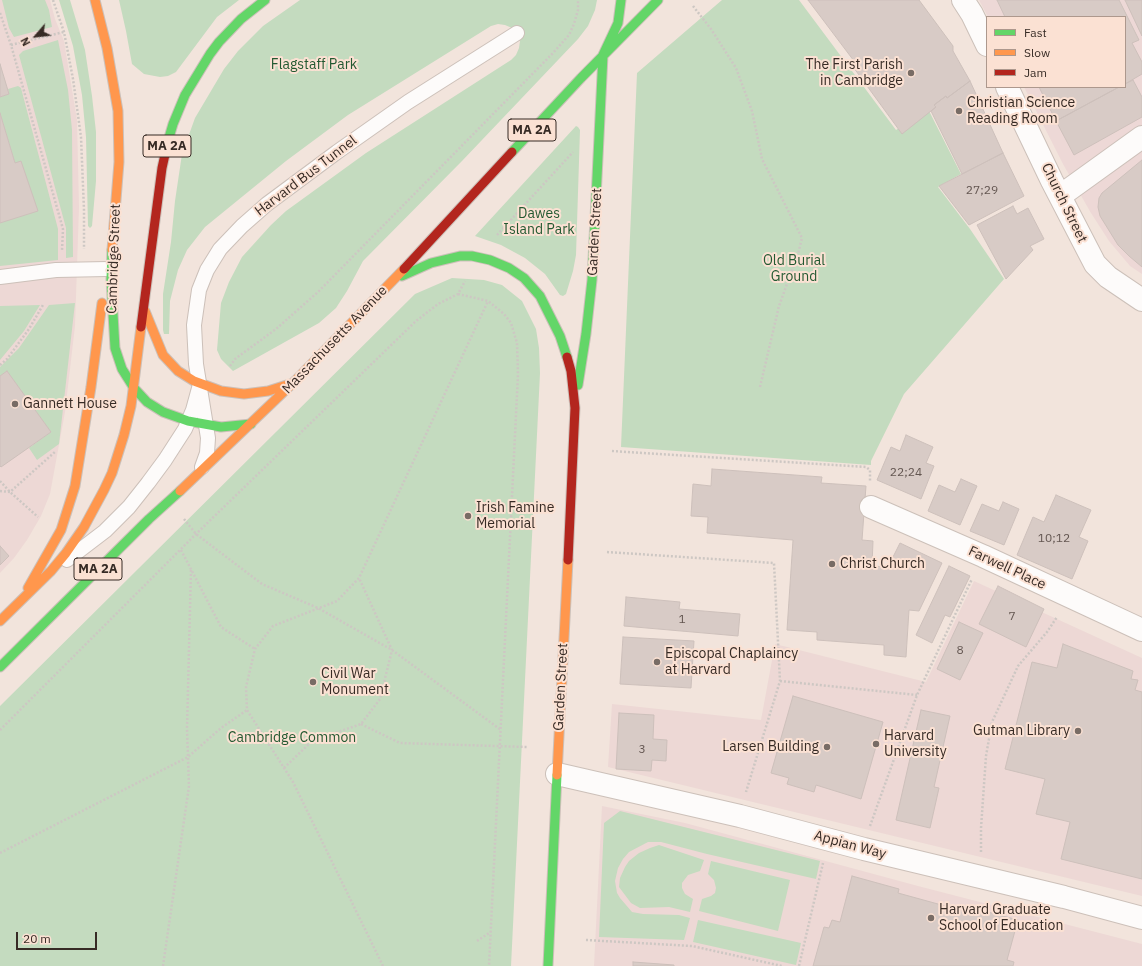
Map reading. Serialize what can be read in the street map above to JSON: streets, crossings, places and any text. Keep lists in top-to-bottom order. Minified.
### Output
{"streets":{"main road":["MA 2A","Garden Street","Cambridge Street","Massachusetts Avenue"],"street":["Church Street","Farwell Place","Appian Way"],"lane":["Harvard Bus Tunnel"]},"crossings":[["MA 2A","Harvard Bus Tunnel"],["MA 2A","Cambridge Street"],["Harvard Bus Tunnel","Cambridge Street"],["Harvard Bus Tunnel","Massachusetts Avenue"],["Garden Street","Massachusetts Avenue"],["Garden Street","Appian Way"],["Cambridge Street","Massachusetts Avenue"]],"parks":["Flagstaff Park","Dawes Island Park","Old Burial Ground","Cambridge Common"],"places":["The First Parish in Cambridge","Christian Science Reading Room","Gannett House","Irish Famine Memorial","Christ Church","Episcopal Chaplaincy at Harvard","Civil War Monument","Gutman Library","Harvard University","Larsen Building","Harvard Graduate School of Education"],"house_numbers":["27;29","22;24","10;12","7","1","8","3"],"legend":["Fast","Slow","Jam"],"scale_bar":"20 m","north":"bottom left"}
